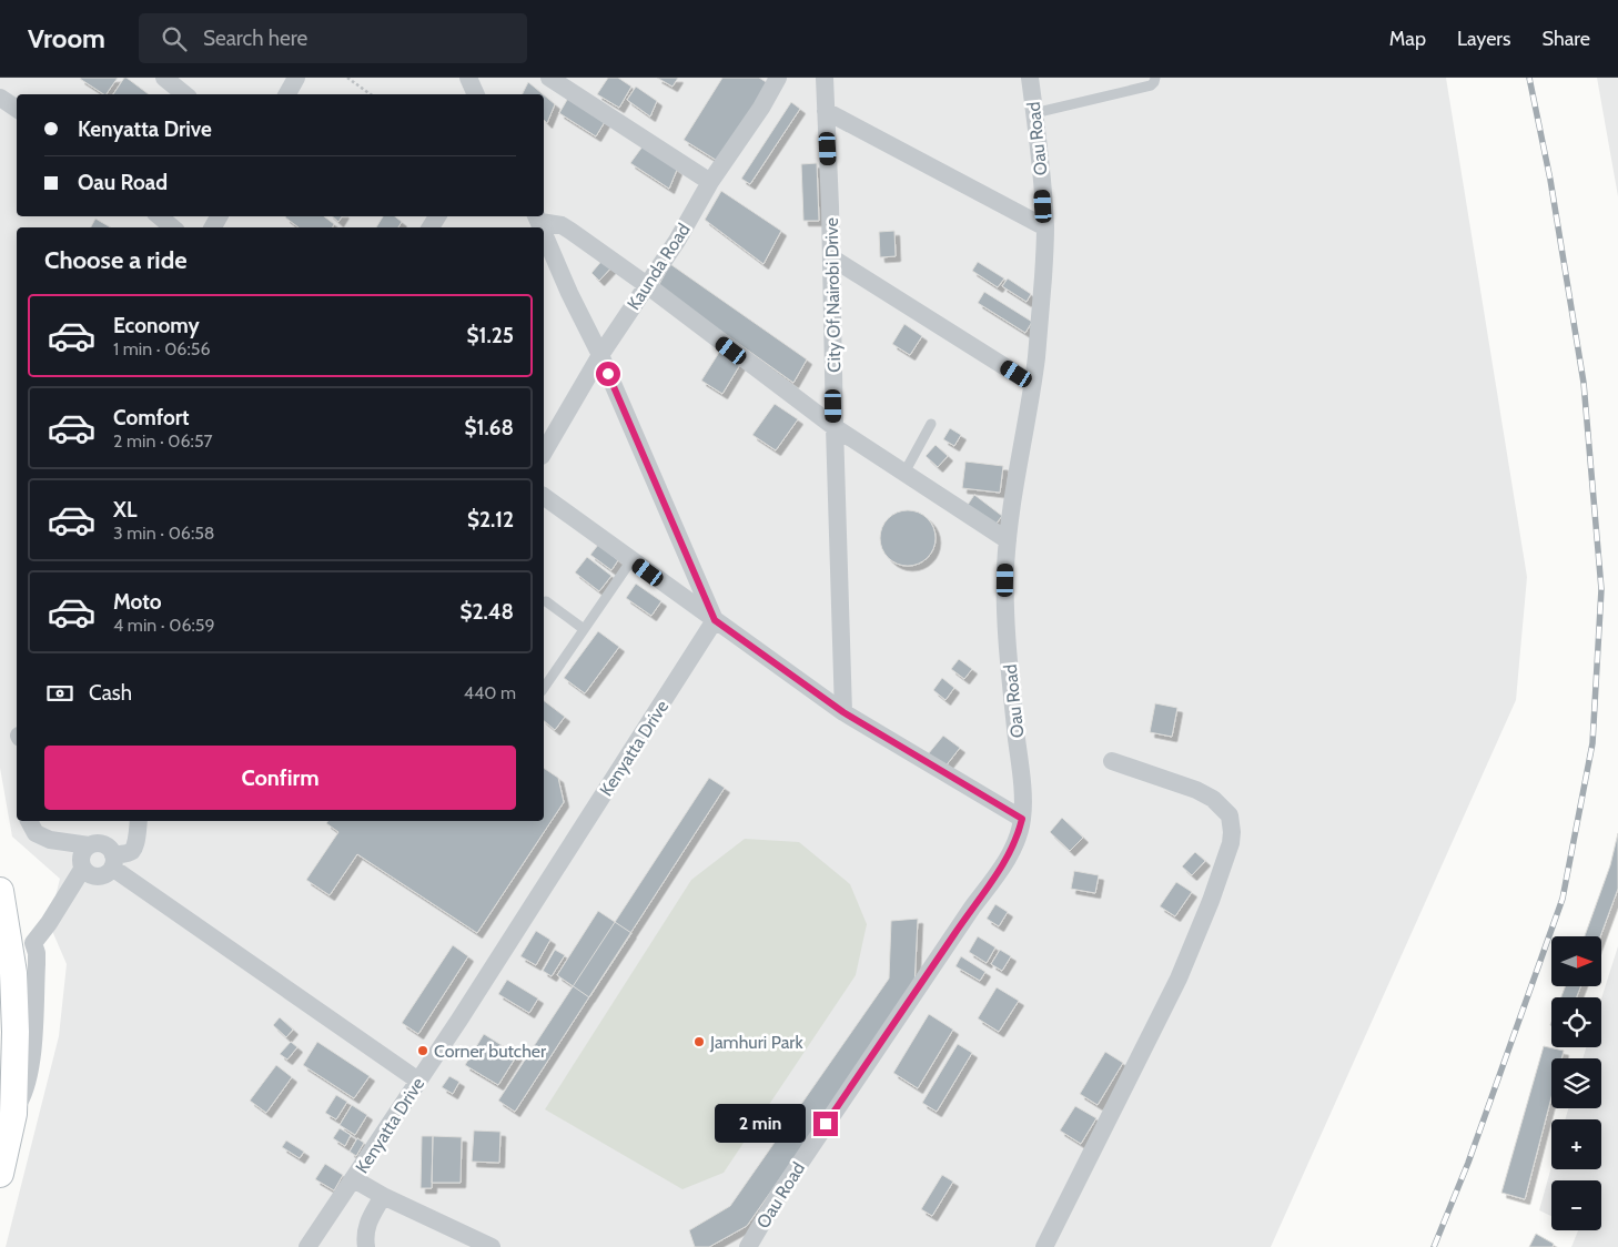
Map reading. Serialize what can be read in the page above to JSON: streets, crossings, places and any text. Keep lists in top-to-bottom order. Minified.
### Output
{"streets":{"street":["Oau Road","Kaunda Road","City Of Nairobi Drive","Kenyatta Drive"]},"places":["Jamhuri Park","Corner butcher"],"north":"right","page":{"header":"Vroom","search":"Search here","nav":["Map","Layers","Share"],"banner":["Kenyatta Drive","Oau Road"],"heading":"Choose a ride","list":[{"name":"Economy","note":"1 min · 06:56","value":"$1.25"},{"name":"Comfort","note":"2 min · 06:57","value":"$1.68"},{"name":"XL","note":"3 min · 06:58","value":"$2.12"},{"name":"Moto","note":"4 min · 06:59","value":"$2.48"}],"pay":["Cash","440 m"],"buttons":"Confirm","map_buttons":["+","−"],"bubble":"2 min"}}
